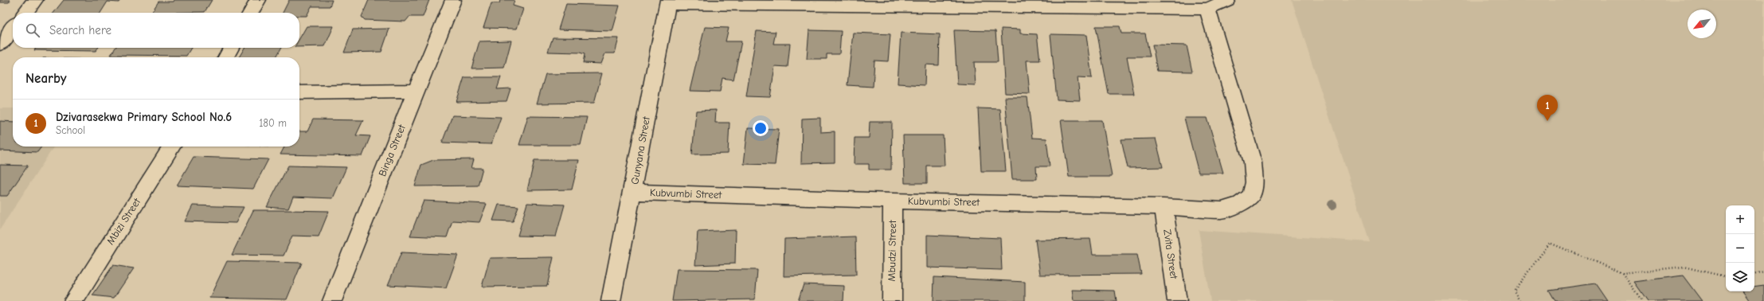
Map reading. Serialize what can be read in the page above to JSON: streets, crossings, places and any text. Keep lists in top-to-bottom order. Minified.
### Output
{"streets":{"street":["Binga Street","Gunyana Street","Kubvumbi Street","Mbizi Street","Mbudzi Street","Zvita Street"]},"crossings":[["Gunyana Street","Kubvumbi Street"],["Kubvumbi Street","Mbudzi Street"],["Kubvumbi Street","Zvita Street"]],"north":"bottom left","page":{"search":"Search here","heading":"Nearby","pins":"1","list":[{"mark":"1","name":"Dzivarasekwa Primary School No.6","note":"School","value":"180 m"}],"map_buttons":["+","−"]}}
